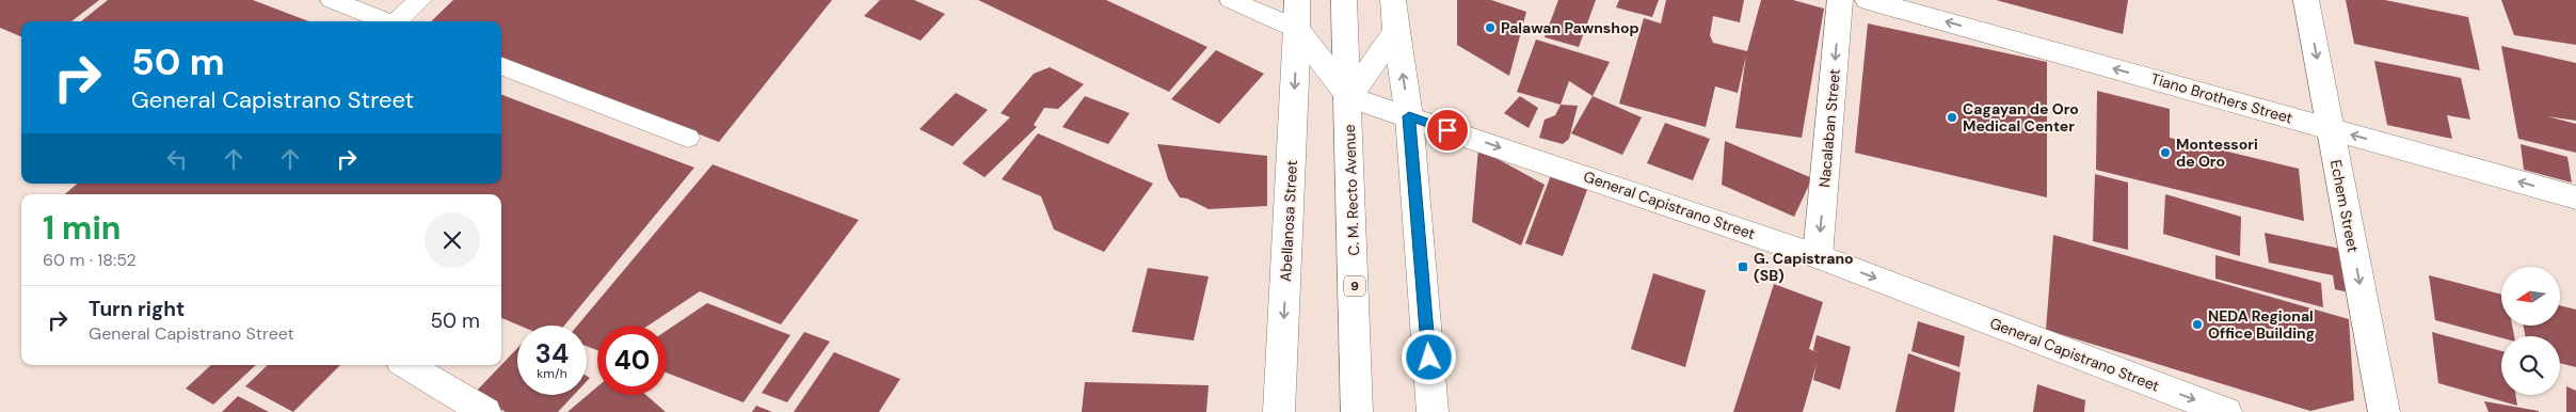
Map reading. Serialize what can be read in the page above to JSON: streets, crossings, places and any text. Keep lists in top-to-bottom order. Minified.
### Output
{"streets":{"main road":["Tiano Brothers Street","Nacalaban Street","C. M. Recto Avenue","General Capistrano Street","Echem Street","Abellanosa Street","9"]},"crossings":[["Tiano Brothers Street","Echem Street"],["Nacalaban Street","General Capistrano Street"],["C. M. Recto Avenue","General Capistrano Street"]],"one_way":["Tiano Brothers Street","Nacalaban Street","General Capistrano Street","Echem Street"],"places":{"other":["Palawan Pawnshop","Cagayan de Oro Medical Center","Montessori de Oro","NEDA Regional Office Building"],"transit":["G. Capistrano (SB)"]},"north":"left","page":{"turn":["50 m","General Capistrano Street"],"heading":["1 min","60 m · 18:52"],"list":[{"name":"Turn right","note":"General Capistrano Street","value":"50 m"}],"speed":"34 km/h","limit":"40"}}
